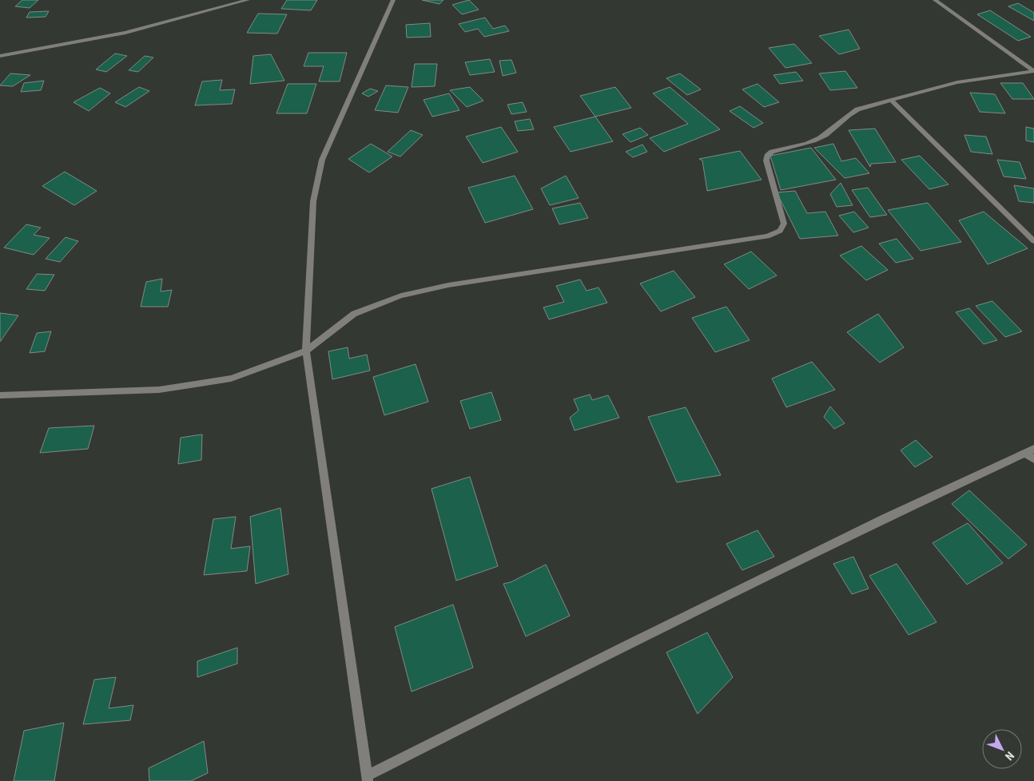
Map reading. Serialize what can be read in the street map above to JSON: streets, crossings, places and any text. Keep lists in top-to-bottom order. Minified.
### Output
{"north":"bottom right"}
